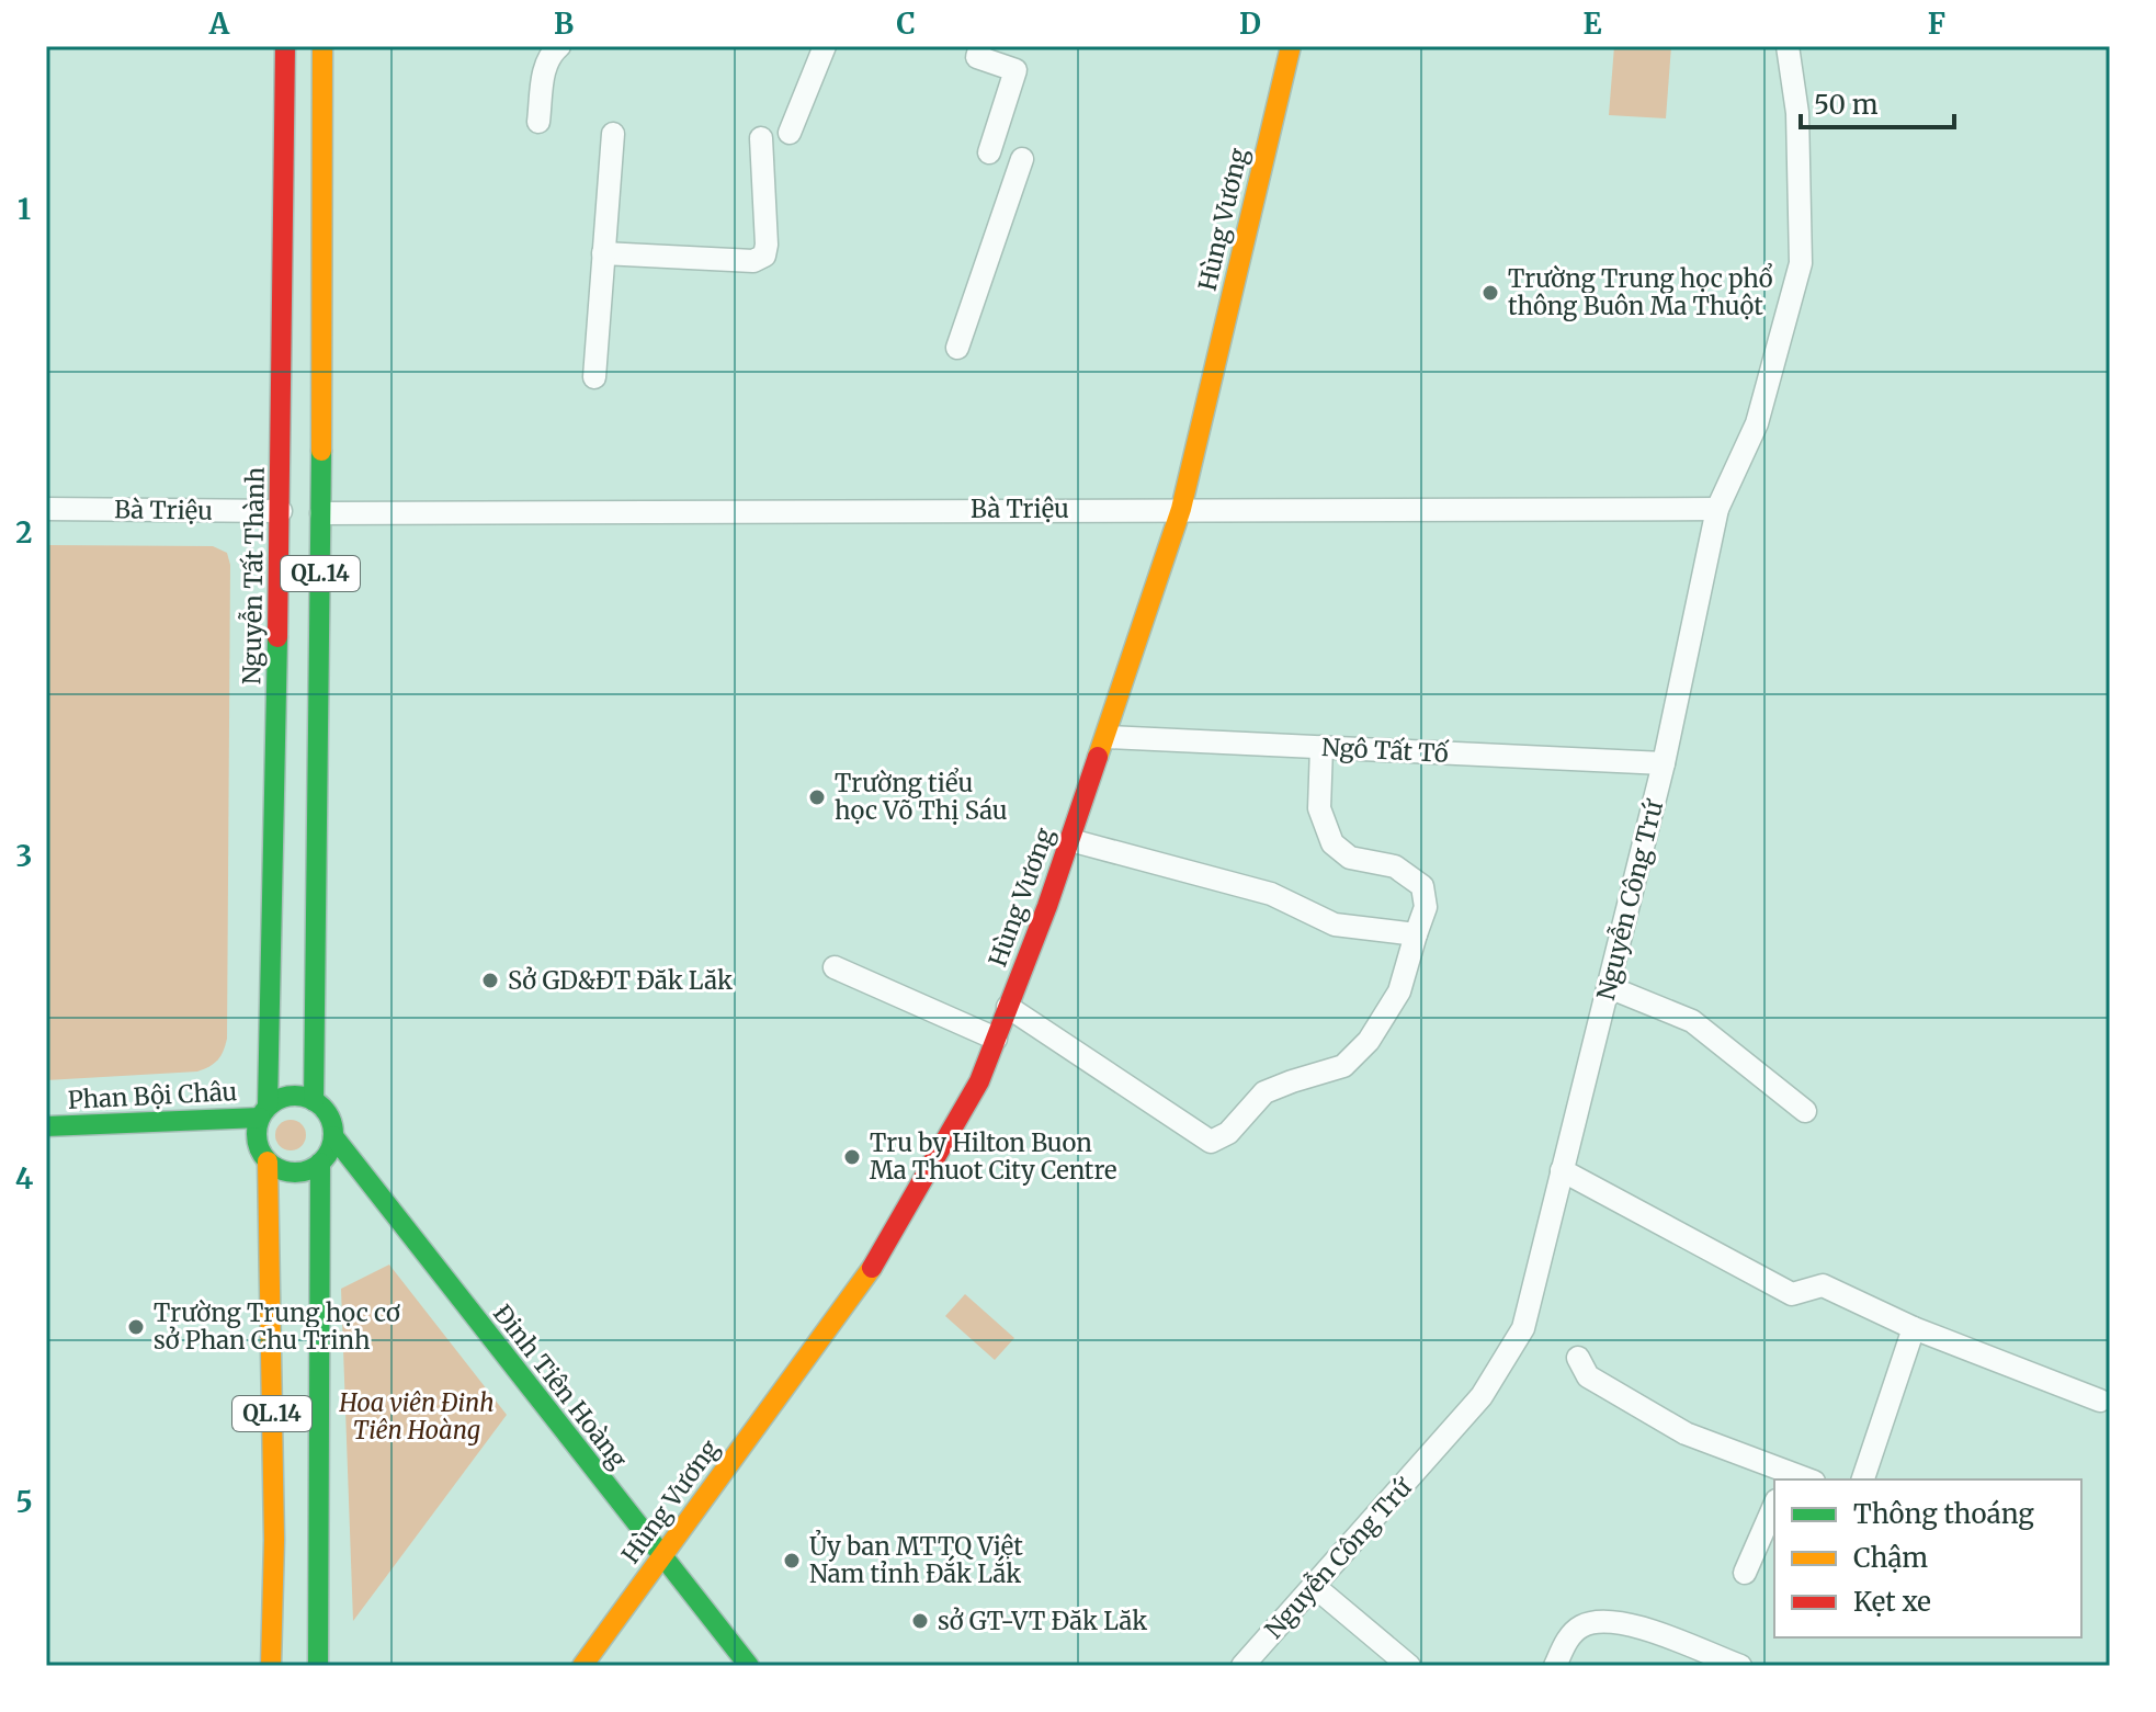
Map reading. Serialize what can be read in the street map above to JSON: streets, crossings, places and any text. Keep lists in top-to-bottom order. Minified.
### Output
{"streets":{"main road":["Hùng Vương","QL.14","Nguyễn Tất Thành","Phan Bội Châu","Đinh Tiên Hoàng"],"street":["Bà Triệu","Ngô Tất Tố","Nguyễn Công Trứ"]},"crossings":[["Hùng Vương","Bà Triệu"],["Hùng Vương","Ngô Tất Tố"],["Hùng Vương","Đinh Tiên Hoàng"],["Bà Triệu","QL.14"],["Bà Triệu","Nguyễn Tất Thành"],["Bà Triệu","Nguyễn Công Trứ"],["QL.14","Nguyễn Tất Thành"],["QL.14","Phan Bội Châu"],["QL.14","Đinh Tiên Hoàng"],["Nguyễn Tất Thành","Phan Bội Châu"],["Nguyễn Tất Thành","Đinh Tiên Hoàng"],["Ngô Tất Tố","Nguyễn Công Trứ"],["Phan Bội Châu","Đinh Tiên Hoàng"]],"parks":["Hoa viên Đinh Tiên Hoàng"],"places":["Trường Trung học phổ thông Buôn Ma Thuột","Trường tiểu học Võ Thị Sáu","Sở GD&ĐT Đăk Lăk","Tru by Hilton Buon Ma Thuot City Centre","Trường Trung học cơ sở Phan Chu Trinh","Ủy ban MTTQ Việt Nam tỉnh Đắk Lắk","sở GT-VT Đăk Lăk"],"legend":["Thông thoáng","Chậm","Kẹt xe"],"scale_bar":"50 m","grid":{"columns":["A","B","C","D","E","F"],"rows":["1","2","3","4","5"]}}
